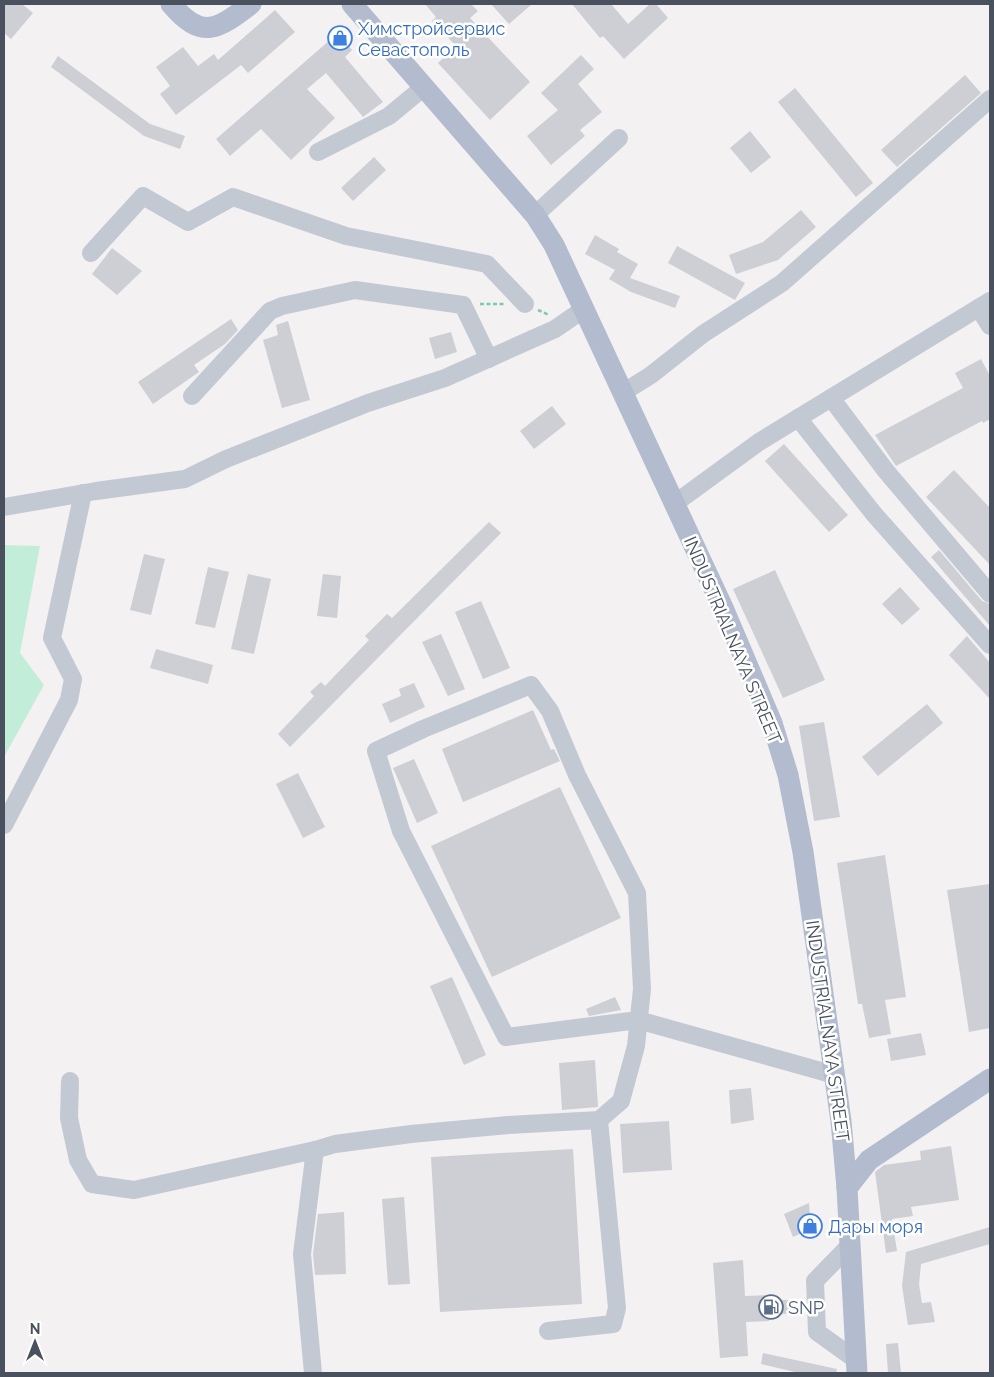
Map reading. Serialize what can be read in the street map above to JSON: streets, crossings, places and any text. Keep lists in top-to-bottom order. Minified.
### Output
{"streets":{"main road":["INDUSTRIALNAYA STREET"]},"places":{"shop":["Химстройсервис Севастополь","Дары моря"],"fuel station":["SNP"]},"north":"top"}
